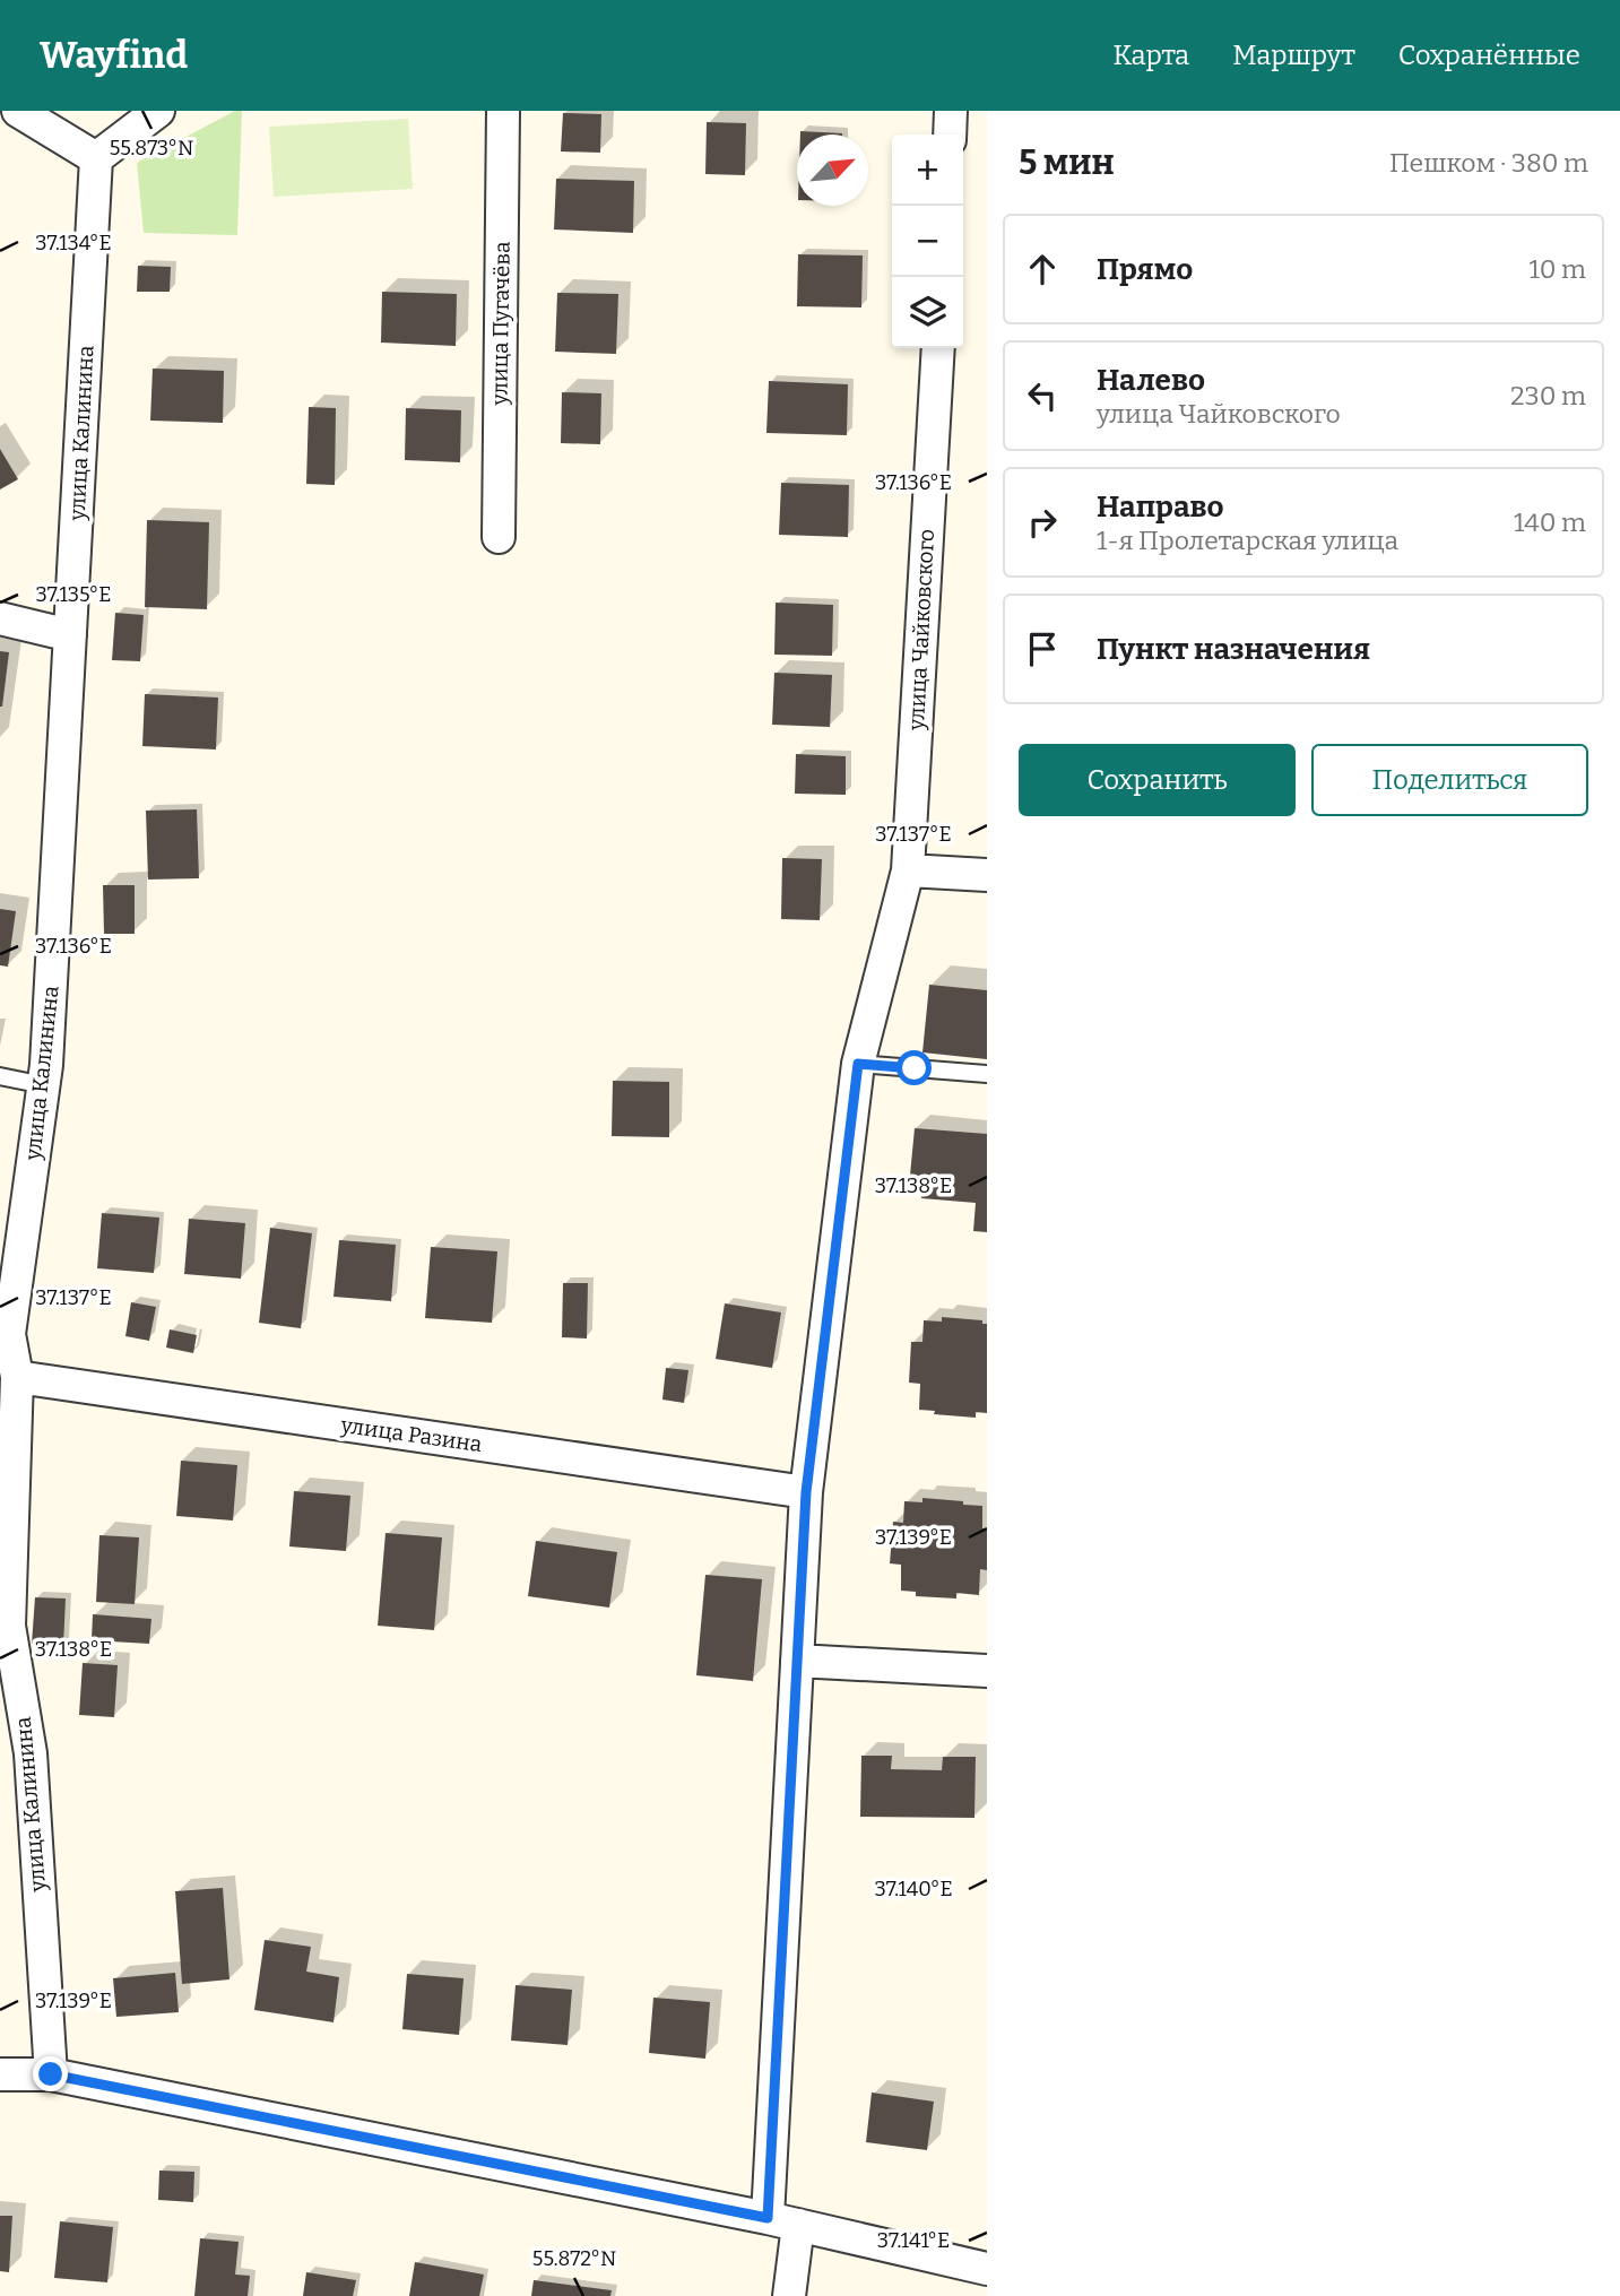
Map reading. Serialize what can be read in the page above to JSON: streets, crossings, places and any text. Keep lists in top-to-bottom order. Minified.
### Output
{"streets":{"street":["улица Пугачёва","улица Калинина","улица Чайковского","улица Разина"]},"crossings":[["улица Калинина","улица Разина"],["улица Чайковского","улица Разина"]],"north":"top right","page":{"header":"Wayfind","nav":["Карта","Маршрут","Сохранённые"],"heading":["5 мин","Пешком · 380 m"],"map_buttons":["+","−"],"list":[["Прямо","10 m"],["Налево","улица Чайковского","230 m"],["Направо","1-я Пролетарская улица","140 m"],"Пункт назначения"],"buttons":["Сохранить","Поделиться"]},"coordinates":["55.873°N","37.134°E","37.136°E","37.135°E","37.137°E","37.138°E","37.139°E","37.140°E","37.141°E","55.872°N"]}
